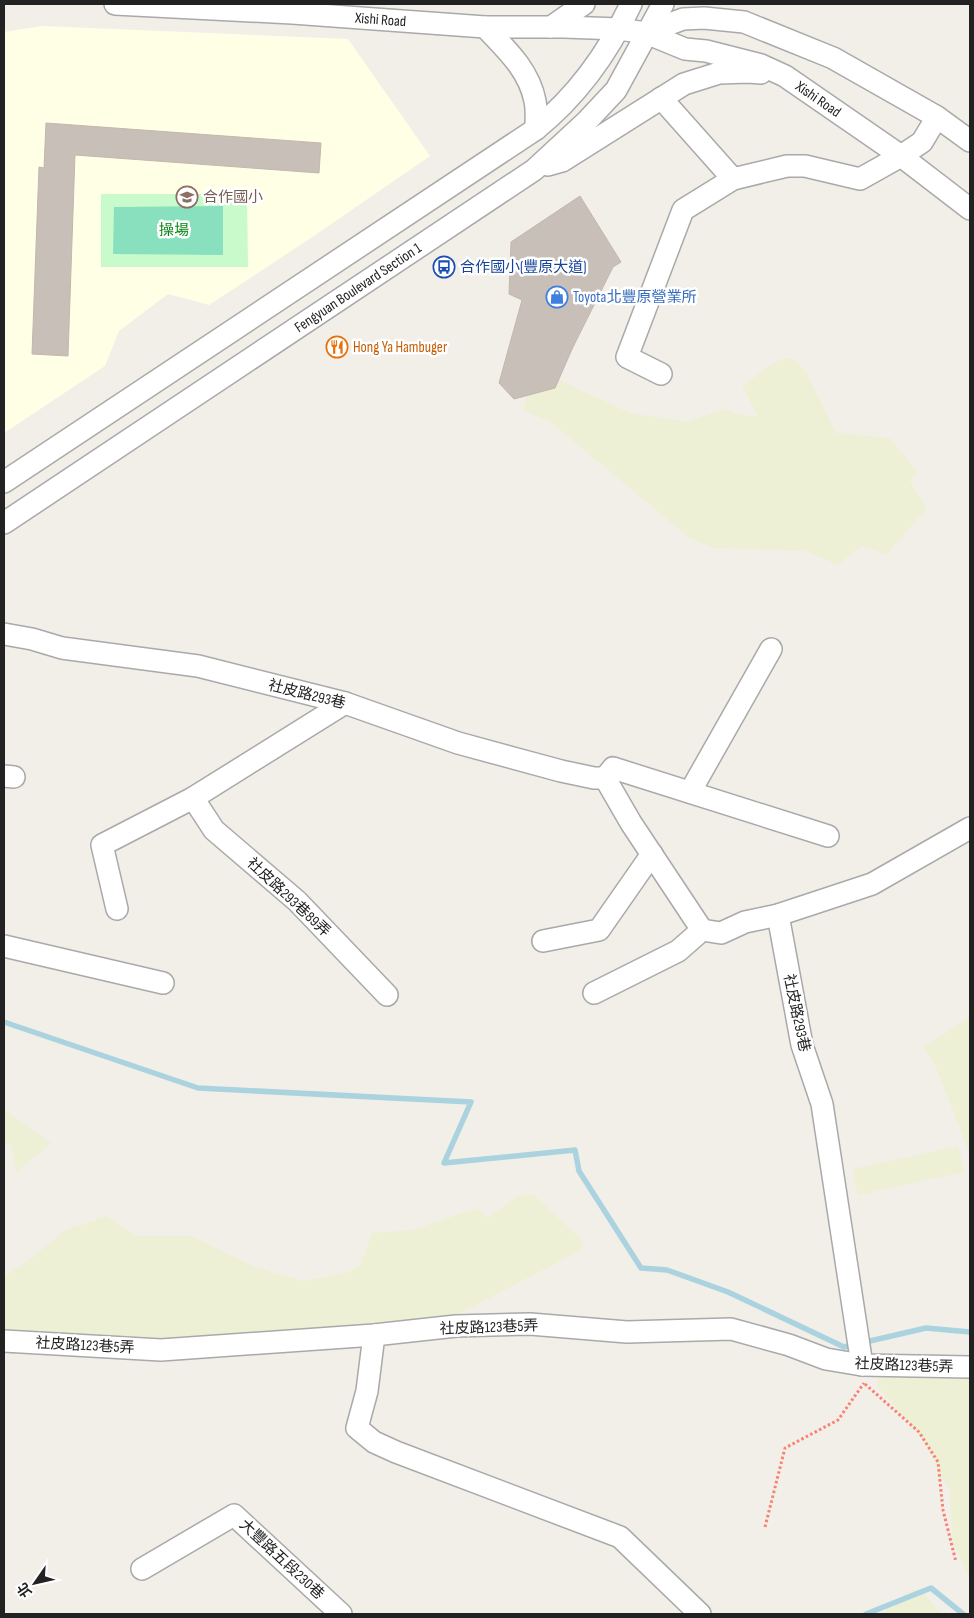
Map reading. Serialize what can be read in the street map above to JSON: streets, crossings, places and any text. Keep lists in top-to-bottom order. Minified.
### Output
{"streets":{"street":["Xishi Road","Fengyuan Boulevard Section 1","社皮路293巷","社皮路293巷89弄","社皮路123巷5弄","大豐路五段230巷"]},"crossings":[["Xishi Road","Fengyuan Boulevard Section 1"],["社皮路293巷","社皮路123巷5弄"]],"parks":["操場"],"places":{"school or university":["合作國小"],"bus stop":["合作國小(豐原大道)"],"shop":["Toyota北豐原營業所"],"restaurant":["Hong Ya Hambuger"]},"north":"bottom left"}
